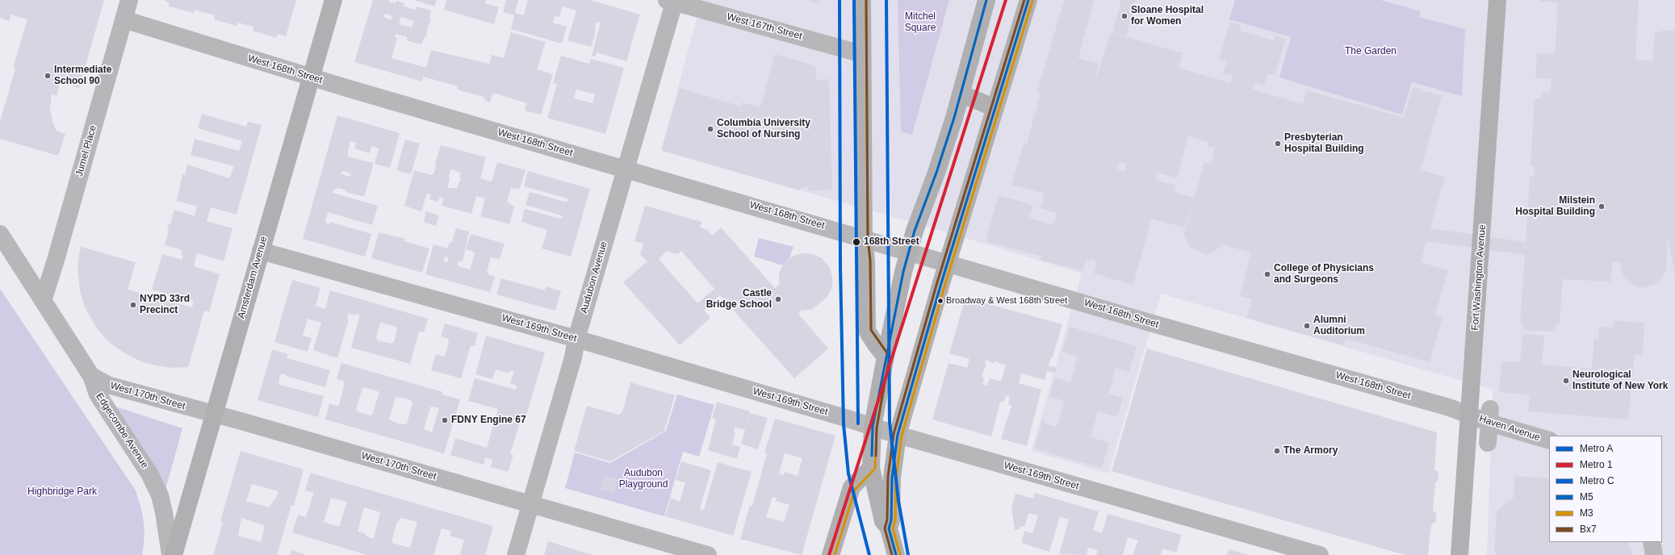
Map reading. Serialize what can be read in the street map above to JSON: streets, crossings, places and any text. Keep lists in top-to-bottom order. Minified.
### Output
{"streets":{"main road":["Amsterdam Avenue","Fort Washington Avenue"],"street":["West 167th Street","West 168th Street","Jumel Place","Audubon Avenue","West 169th Street","West 170th Street","Haven Avenue","Edgecombe Avenue"]},"crossings":[["West 167th Street","Audubon Avenue"],["West 168th Street","Jumel Place"],["West 168th Street","Amsterdam Avenue"],["West 168th Street","Audubon Avenue"],["West 168th Street","Fort Washington Avenue"],["West 168th Street","Haven Avenue"],["Jumel Place","Edgecombe Avenue"],["Amsterdam Avenue","West 169th Street"],["Amsterdam Avenue","West 170th Street"],["Audubon Avenue","West 169th Street"],["Audubon Avenue","West 170th Street"],["Fort Washington Avenue","Haven Avenue"],["West 170th Street","Edgecombe Avenue"]],"parks":["Mitchel Square","The Garden","Audubon Playground","Highbridge Park"],"places":["Sloane Hospital for Women","Intermediate School 90","Columbia University School of Nursing","Presbyterian Hospital Building","Milstein Hospital Building","168th Street","College of Physicians and Surgeons","Castle Bridge School","Broadway & West 168th Street","NYPD 33rd Precinct","Alumni Auditorium","Neurological Institute of New York","FDNY Engine 67","The Armory"],"lines":["metro line A","metro line 1","metro line C","transit line M5","transit line M3","transit line Bx7"],"legend":["Metro A","Metro 1","Metro C","M5","M3","Bx7"]}
